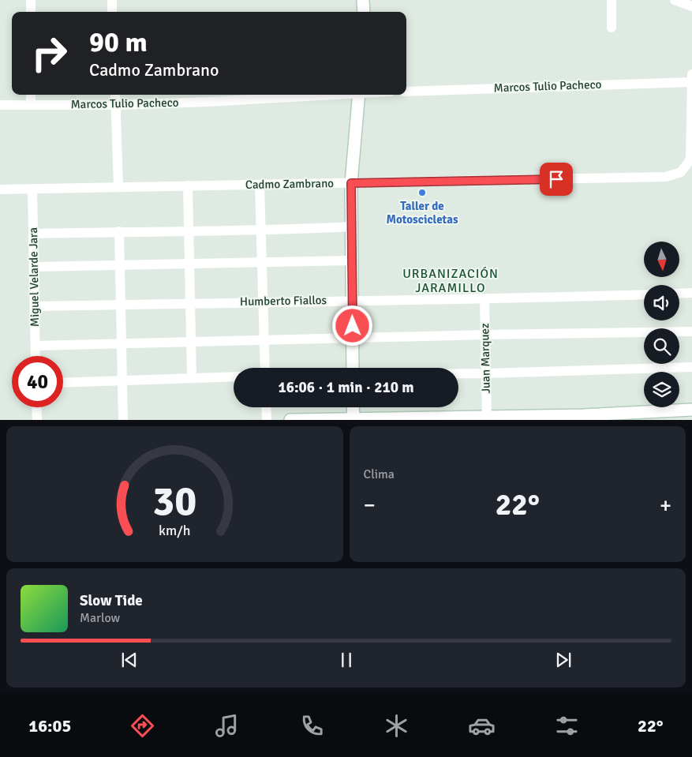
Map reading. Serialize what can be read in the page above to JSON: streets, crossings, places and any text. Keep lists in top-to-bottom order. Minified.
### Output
{"streets":{"street":["Marcos Tulio Pacheco","Cadmo Zambrano","Miguel Velarde Jara","Humberto Fiallos","Juan Marquez"]},"crossings":[["Marcos Tulio Pacheco","Cadmo Zambrano"],["Cadmo Zambrano","Miguel Velarde Jara"],["Miguel Velarde Jara","Humberto Fiallos"],["Humberto Fiallos","Juan Marquez"]],"districts":["URBANIZACIÓN JARAMILLO"],"places":["Taller de Motoscicletas"],"north":"bottom","page":{"turn":["90 m","Cadmo Zambrano"],"limit":"40","trip":"16:06 · 1 min · 210 m","tile":"Clima","heat":["−","22°","+"],"song":["Slow Tide","Marlow"],"tabs":["16:05","22°"],"gauge":["30","km/h"]}}
